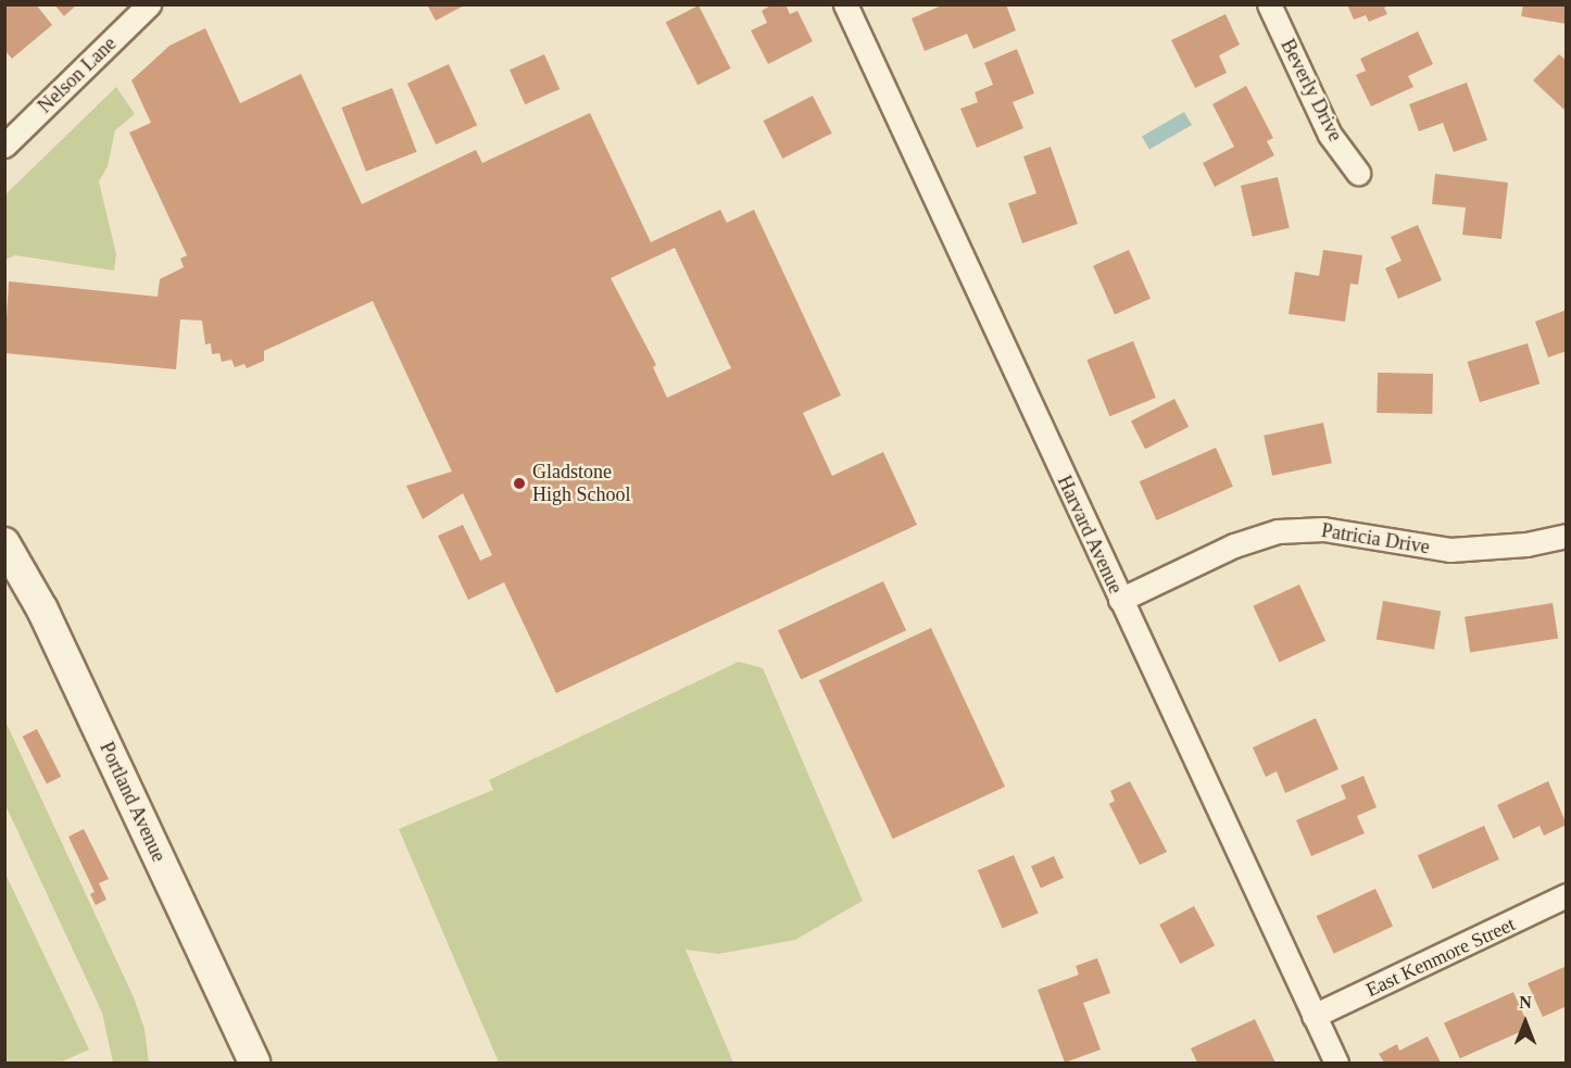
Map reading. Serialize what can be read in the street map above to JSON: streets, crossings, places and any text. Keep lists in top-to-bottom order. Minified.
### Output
{"streets":{"street":["Nelson Lane","Beverly Drive","Harvard Avenue","Patricia Drive","Portland Avenue","East Kenmore Street"]},"crossings":[["Harvard Avenue","Patricia Drive"],["Harvard Avenue","East Kenmore Street"]],"places":["Gladstone High School"],"north":"top"}
